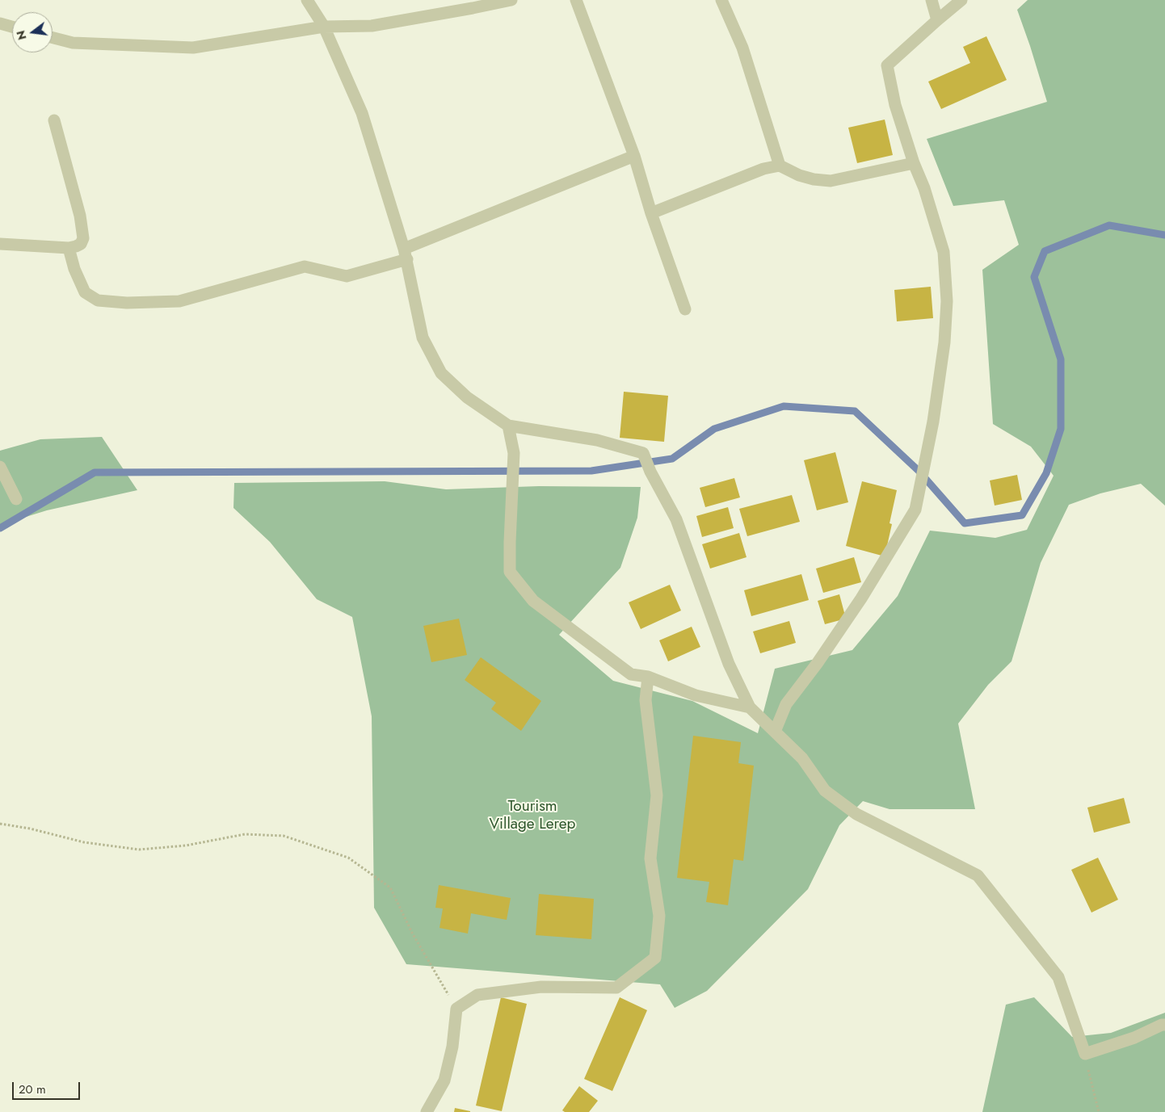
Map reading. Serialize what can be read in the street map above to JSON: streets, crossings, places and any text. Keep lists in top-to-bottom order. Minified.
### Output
{"parks":["Tourism Village Lerep"],"scale_bar":"20 m","north":"left"}
